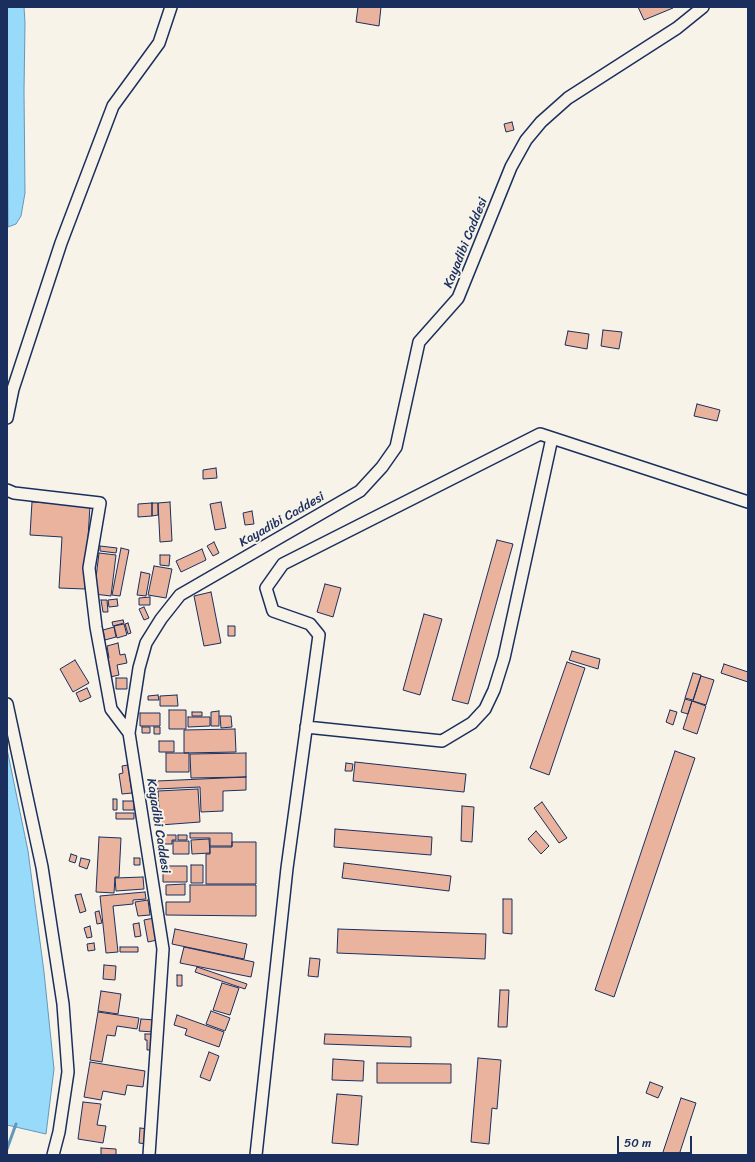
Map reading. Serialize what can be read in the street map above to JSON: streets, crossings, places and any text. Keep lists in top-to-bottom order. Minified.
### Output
{"streets":{"street":["Kayadibi Caddesi"]},"scale_bar":"50 m"}
